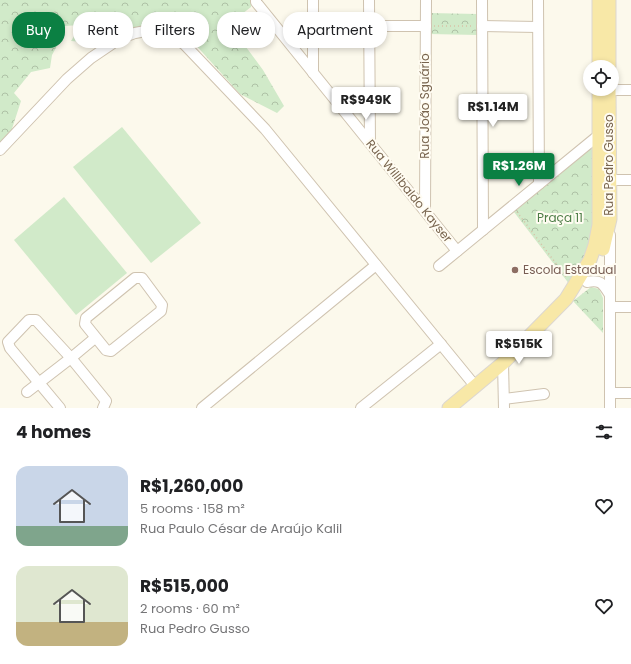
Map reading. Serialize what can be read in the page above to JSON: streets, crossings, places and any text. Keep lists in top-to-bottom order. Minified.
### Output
{"streets":{"main road":["Rua Pedro Gusso"],"street":["Rua João Sguário","Rua Willibaldo Kayser"]},"crossings":[["Rua João Sguário","Rua Willibaldo Kayser"]],"parks":["Praça 11"],"places":["Escola Estadual"],"page":{"chip":["Buy","Rent","Filters","New","Apartment"],"price":["R$949K","R$1.14M","R$1.26M","R$515K"],"heading":"4 homes","list":[{"name":"R$1,260,000","note":"5 rooms · 158 m² · Rua Paulo César de Araújo Kalil"},{"name":"R$515,000","note":"2 rooms · 60 m² · Rua Pedro Gusso"}]}}
